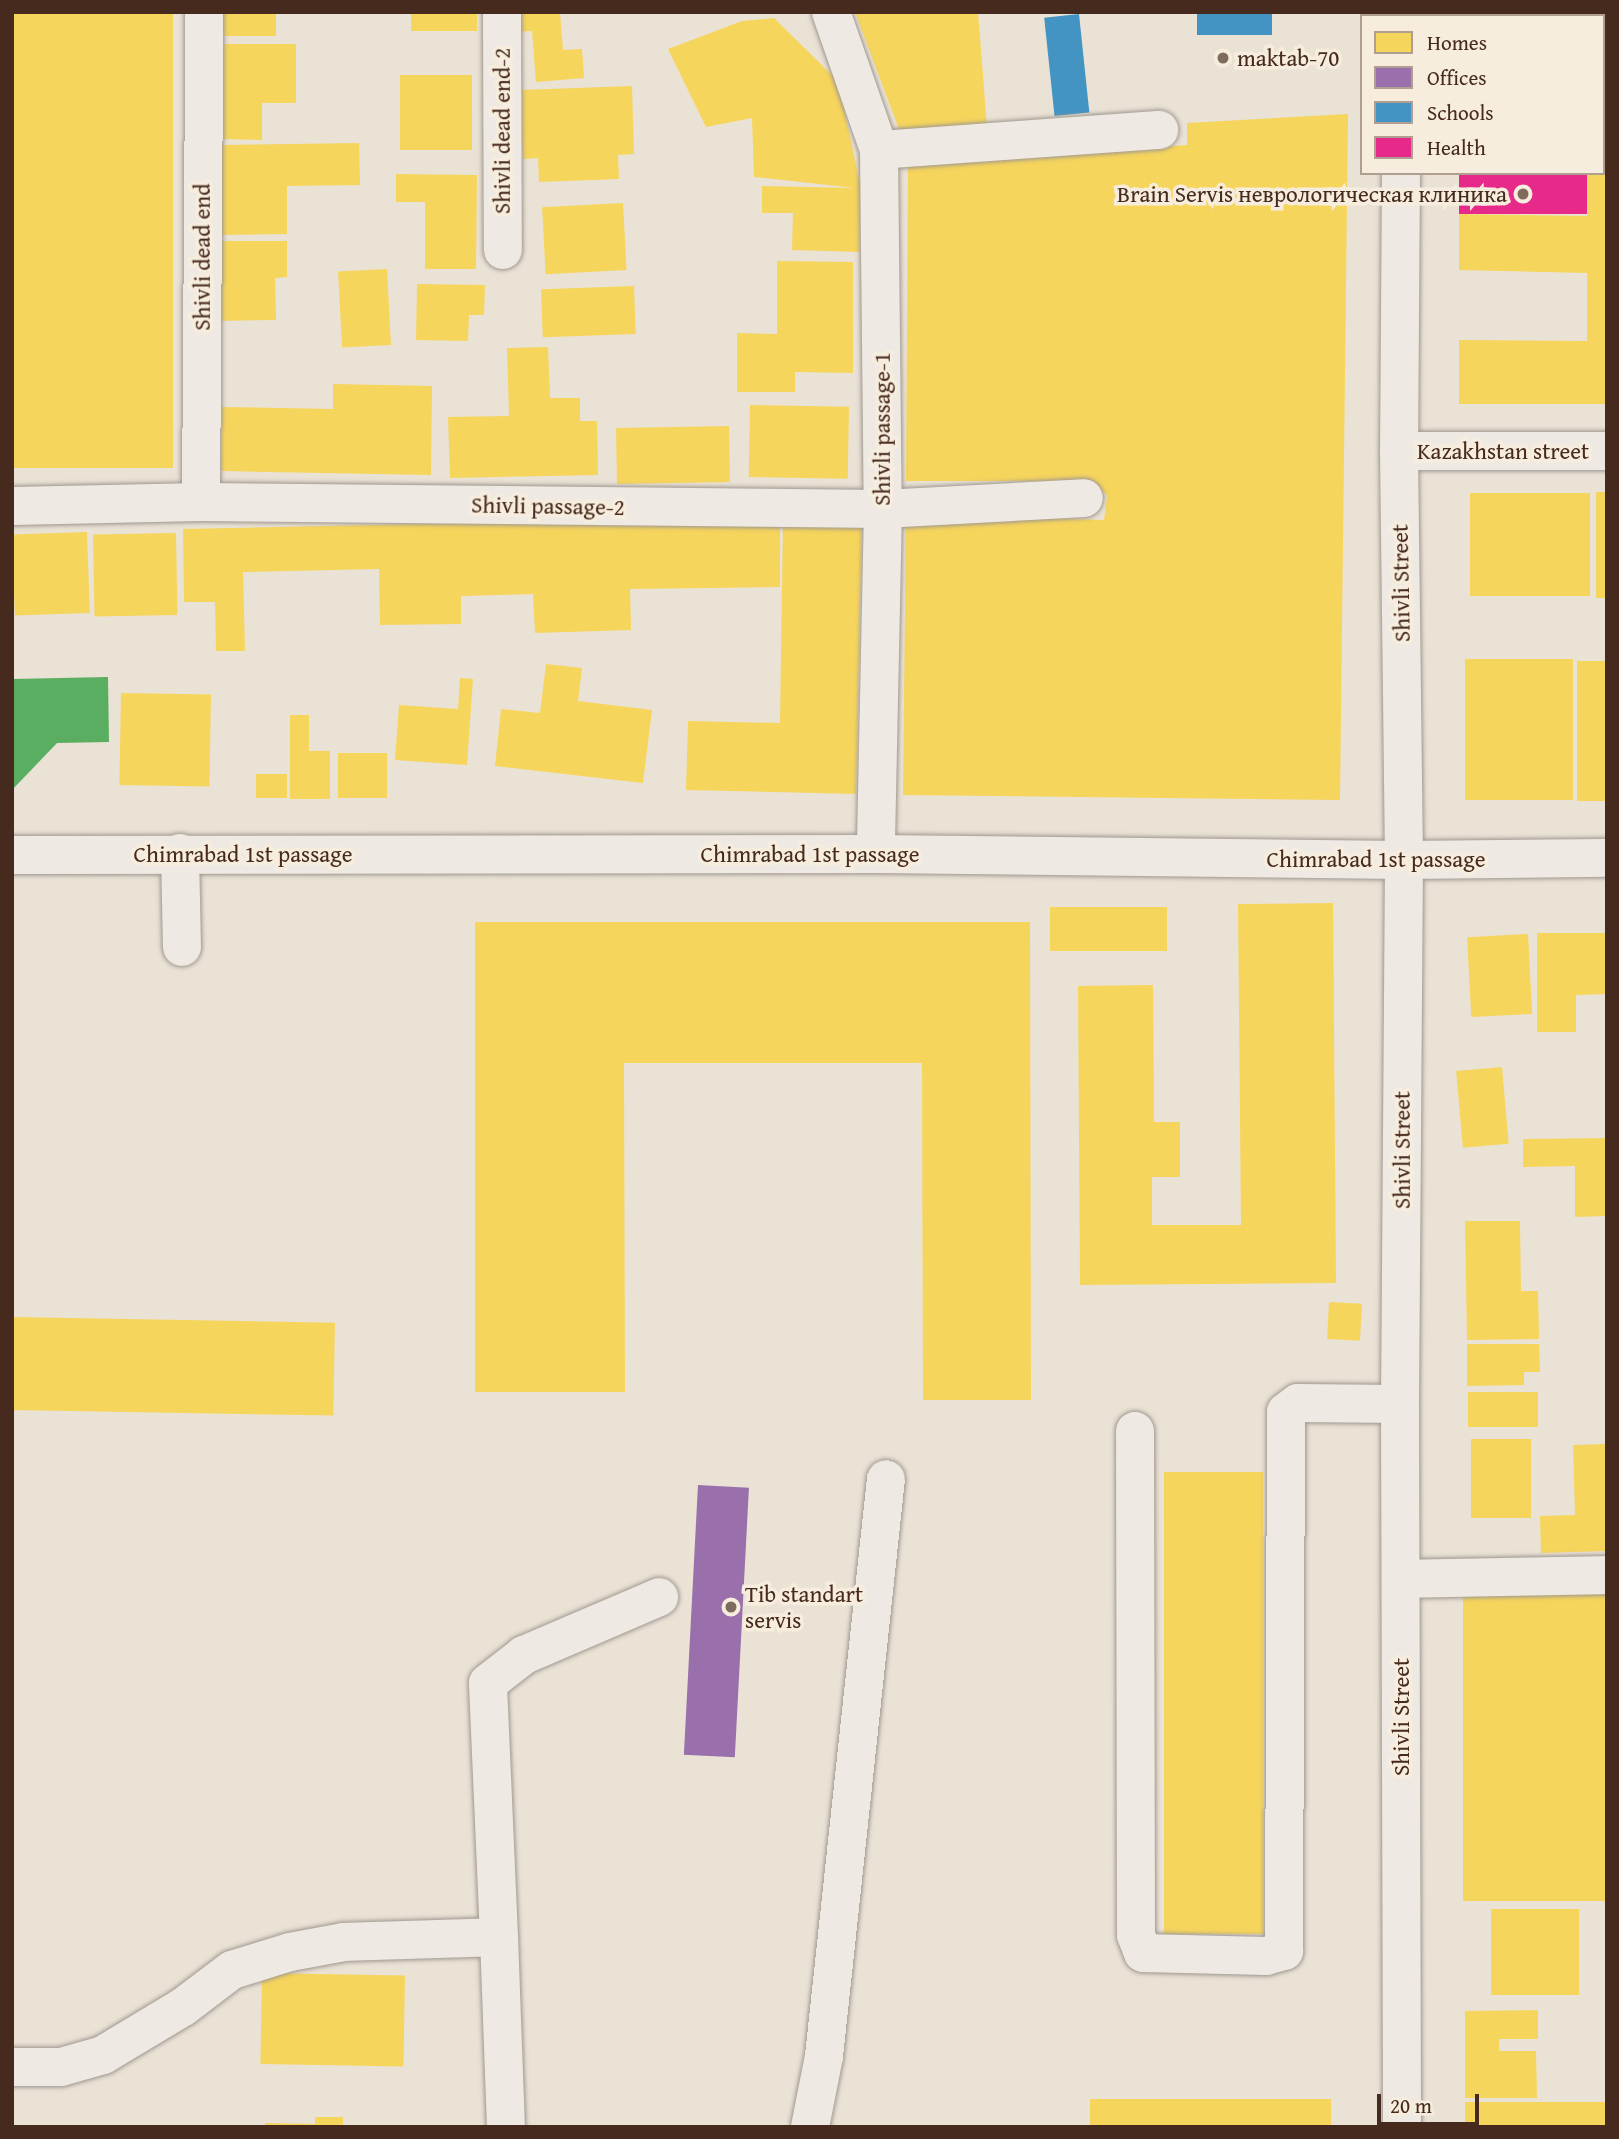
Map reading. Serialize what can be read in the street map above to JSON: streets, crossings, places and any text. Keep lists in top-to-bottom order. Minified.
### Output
{"streets":{"street":["Shivli dead end-2","Shivli dead end","Shivli passage-1","Kazakhstan street","Shivli passage-2","Shivli Street","Chimrabad 1st passage"]},"crossings":[["Shivli dead end","Shivli passage-2"],["Shivli passage-1","Shivli passage-2"],["Shivli passage-1","Chimrabad 1st passage"],["Kazakhstan street","Shivli Street"],["Shivli Street","Chimrabad 1st passage"]],"places":["maktab-70","Brain Servis неврологическая клиника","Tib standart servis"],"legend":["Homes","Offices","Schools","Health"],"scale_bar":"20 m"}
